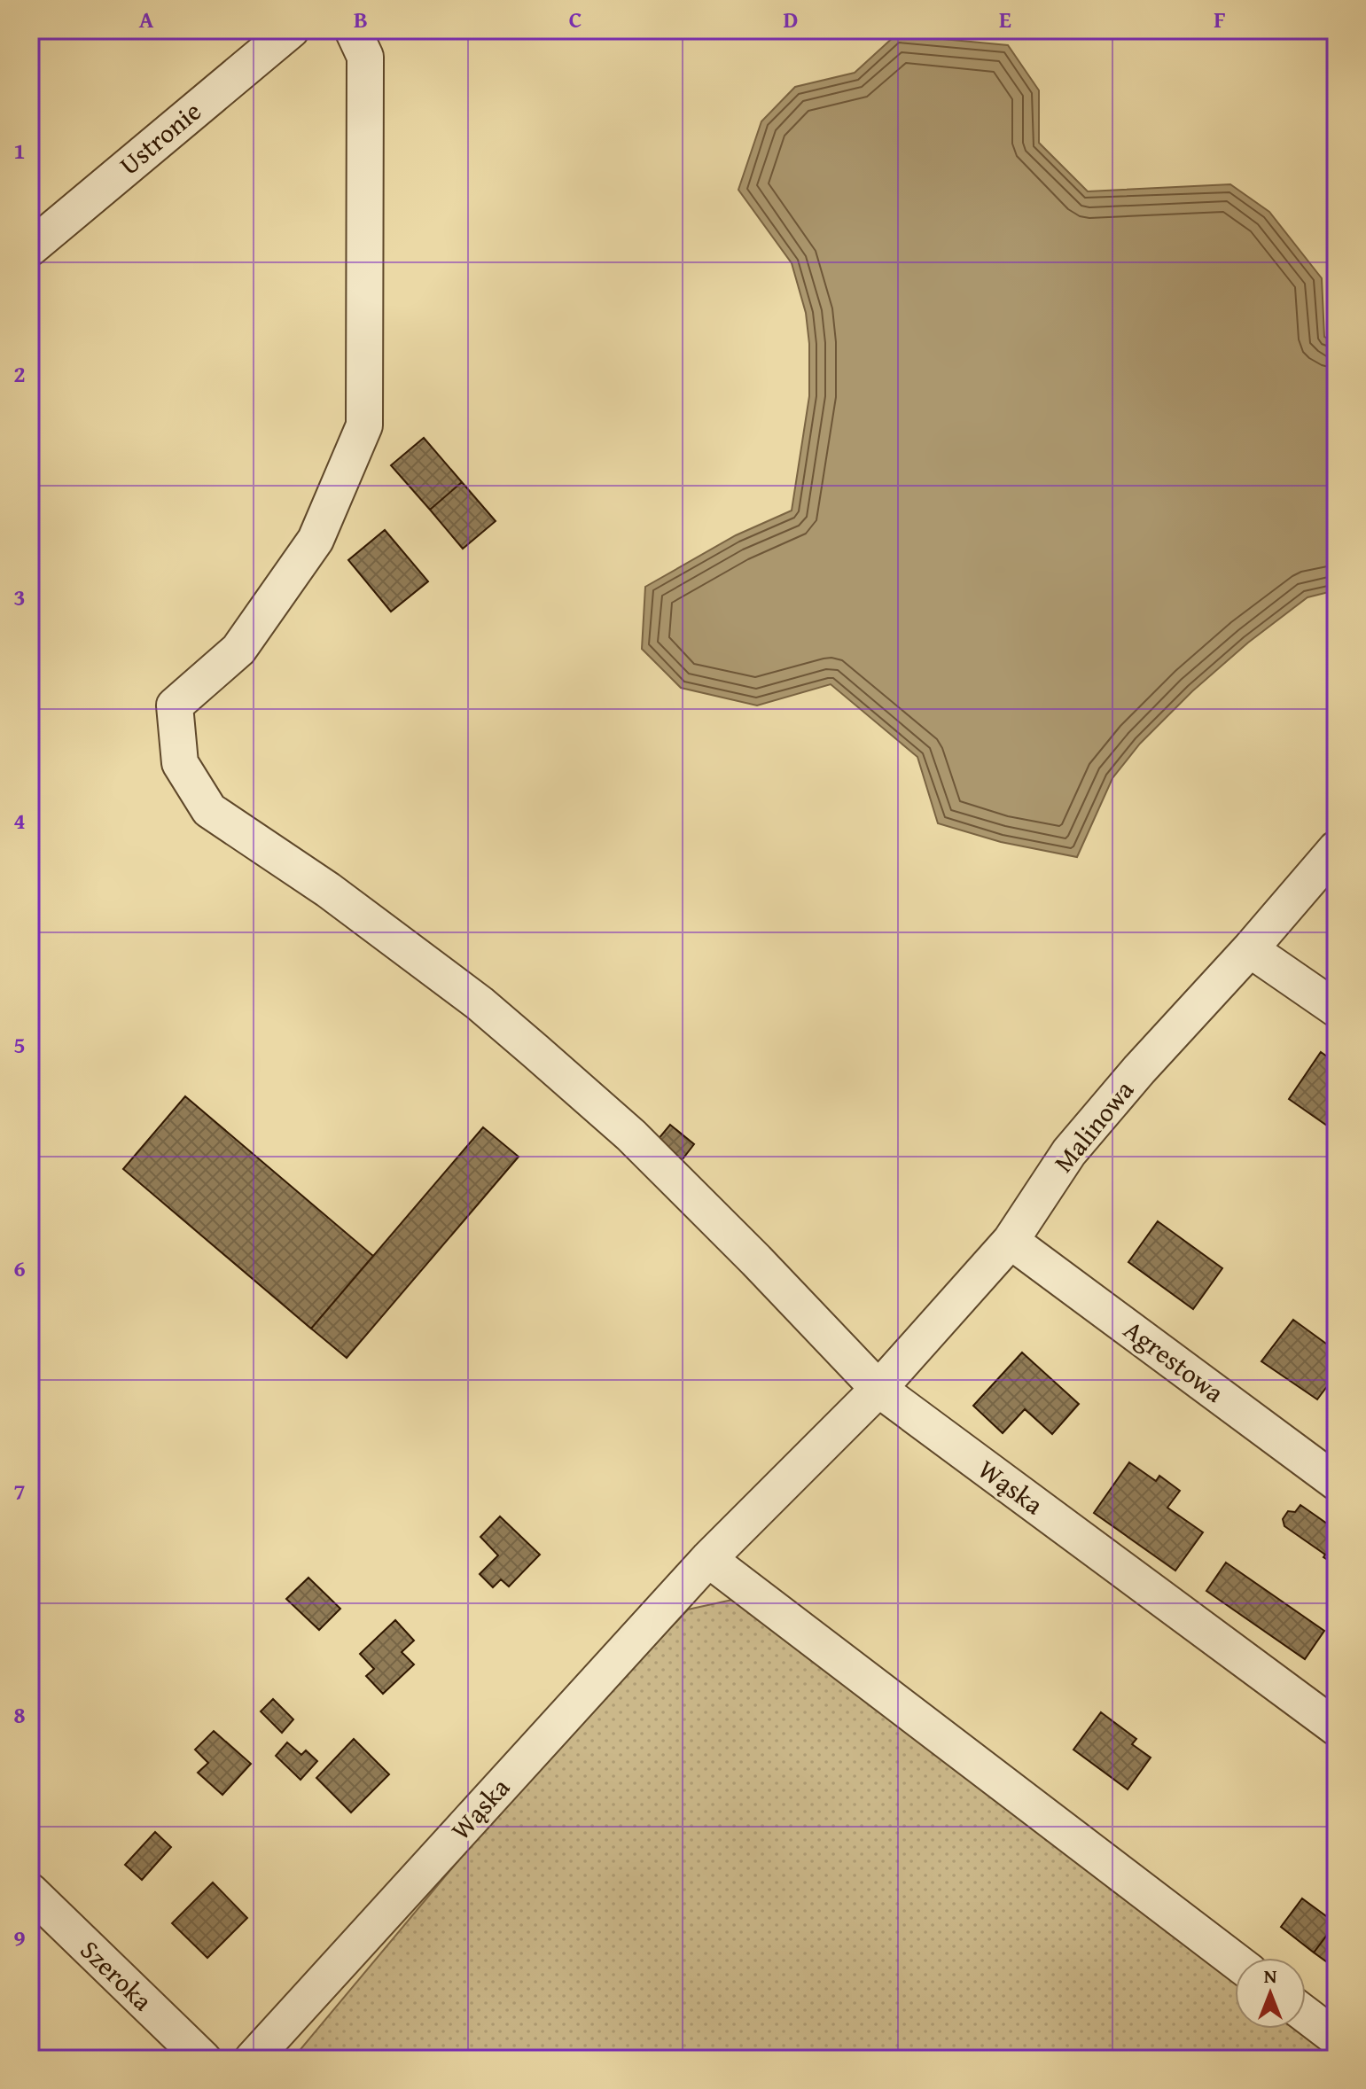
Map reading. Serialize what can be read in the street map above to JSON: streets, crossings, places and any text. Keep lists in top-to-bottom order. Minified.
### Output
{"streets":{"street":["Ustronie","Malinowa","Agrestowa","Wąska","Szeroka"]},"crossings":[["Malinowa","Agrestowa"],["Malinowa","Wąska"]],"north":"top","grid":{"columns":["A","B","C","D","E","F"],"rows":["1","2","3","4","5","6","7","8","9"]}}
